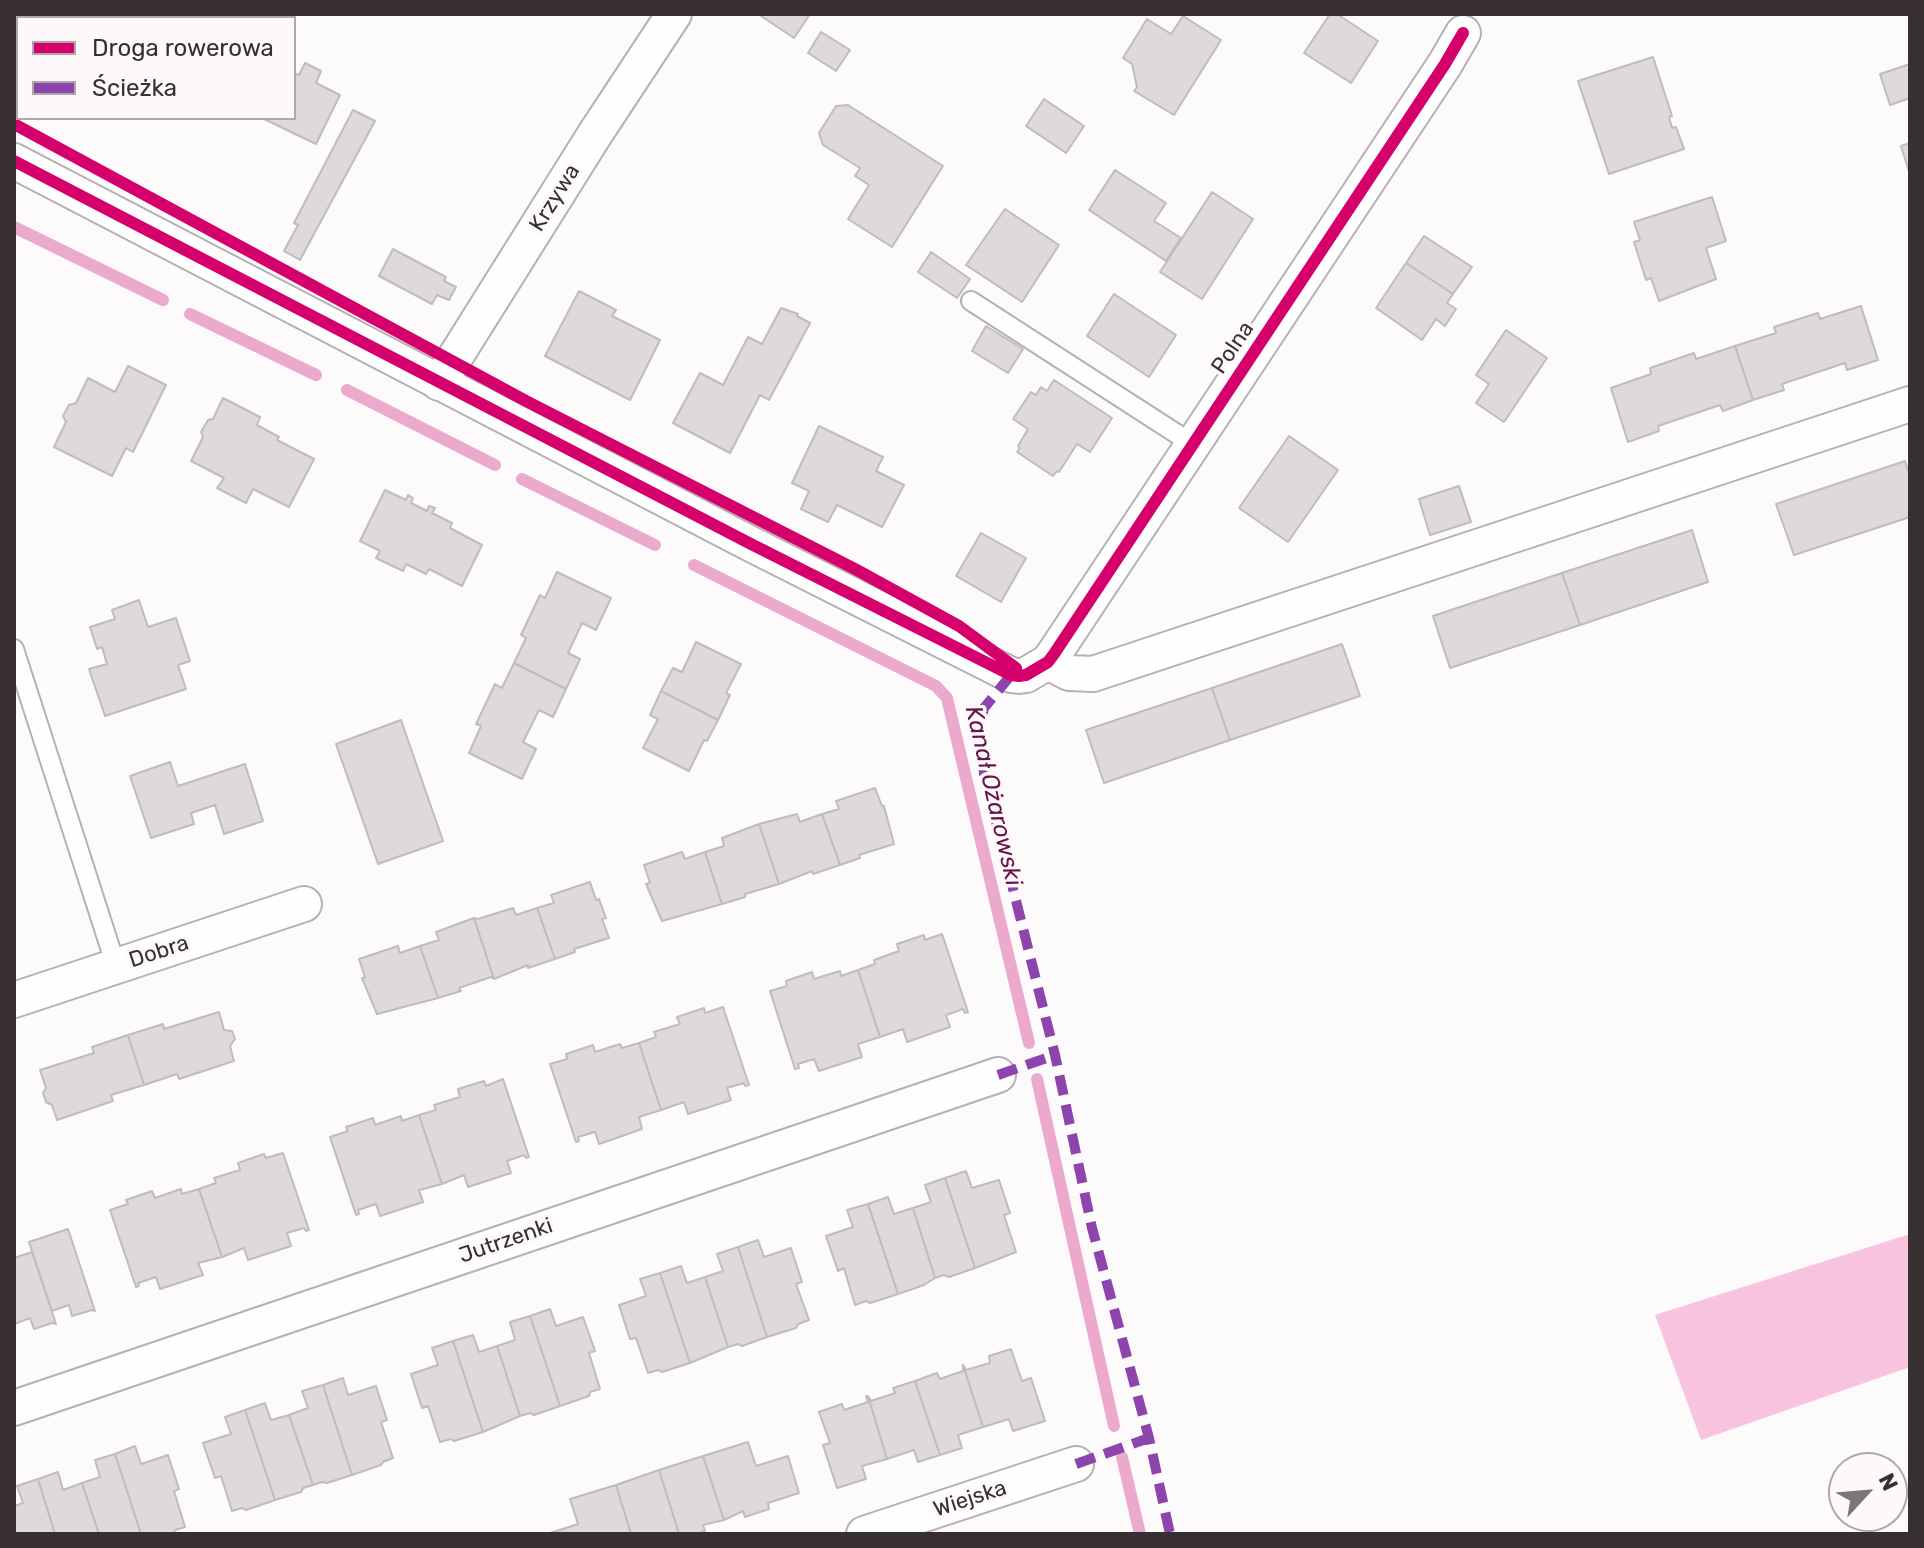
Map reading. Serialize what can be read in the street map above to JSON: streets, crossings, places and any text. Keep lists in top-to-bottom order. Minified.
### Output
{"streets":{"street":["Krzywa","Polna","Dobra","Jutrzenki","Wiejska"]},"water":["Kanał Ożarowski"],"legend":["Droga rowerowa","Ścieżka"],"north":"top right"}
